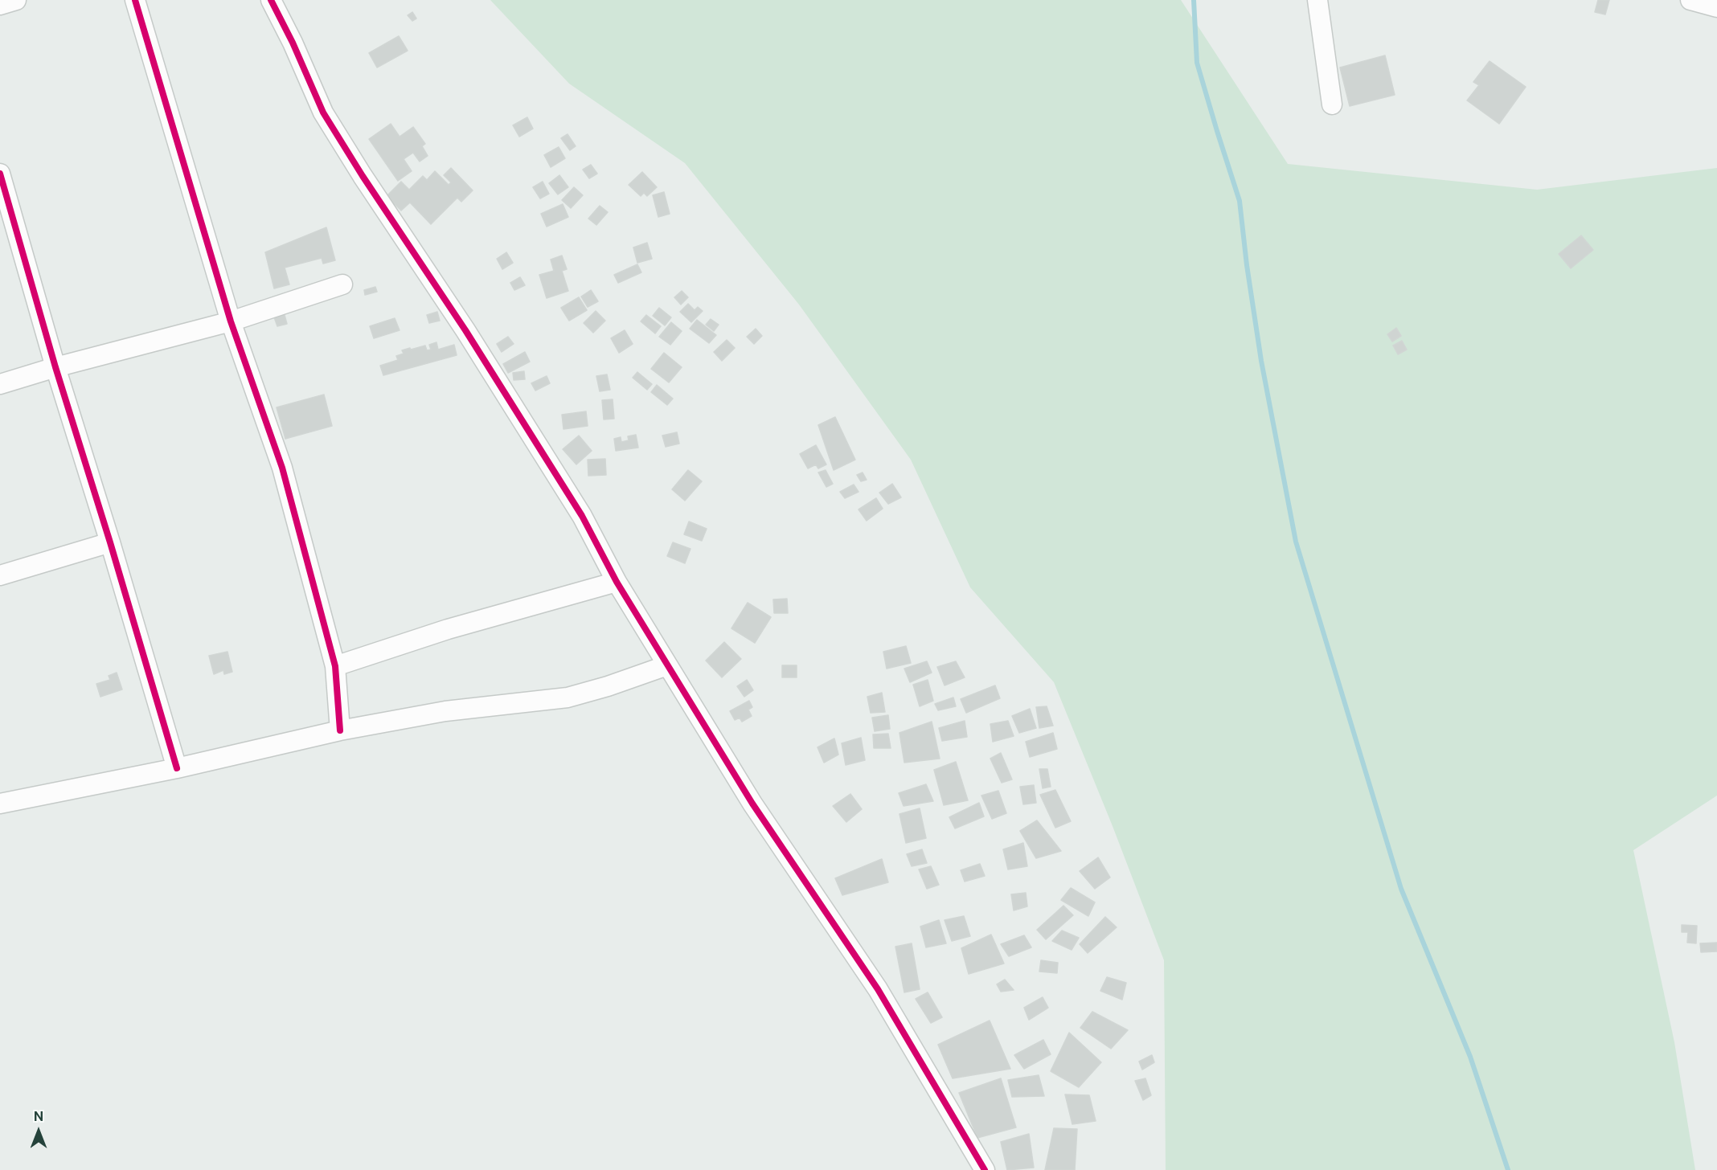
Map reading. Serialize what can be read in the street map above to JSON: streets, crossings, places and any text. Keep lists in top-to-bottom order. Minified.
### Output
{"north":"top"}
